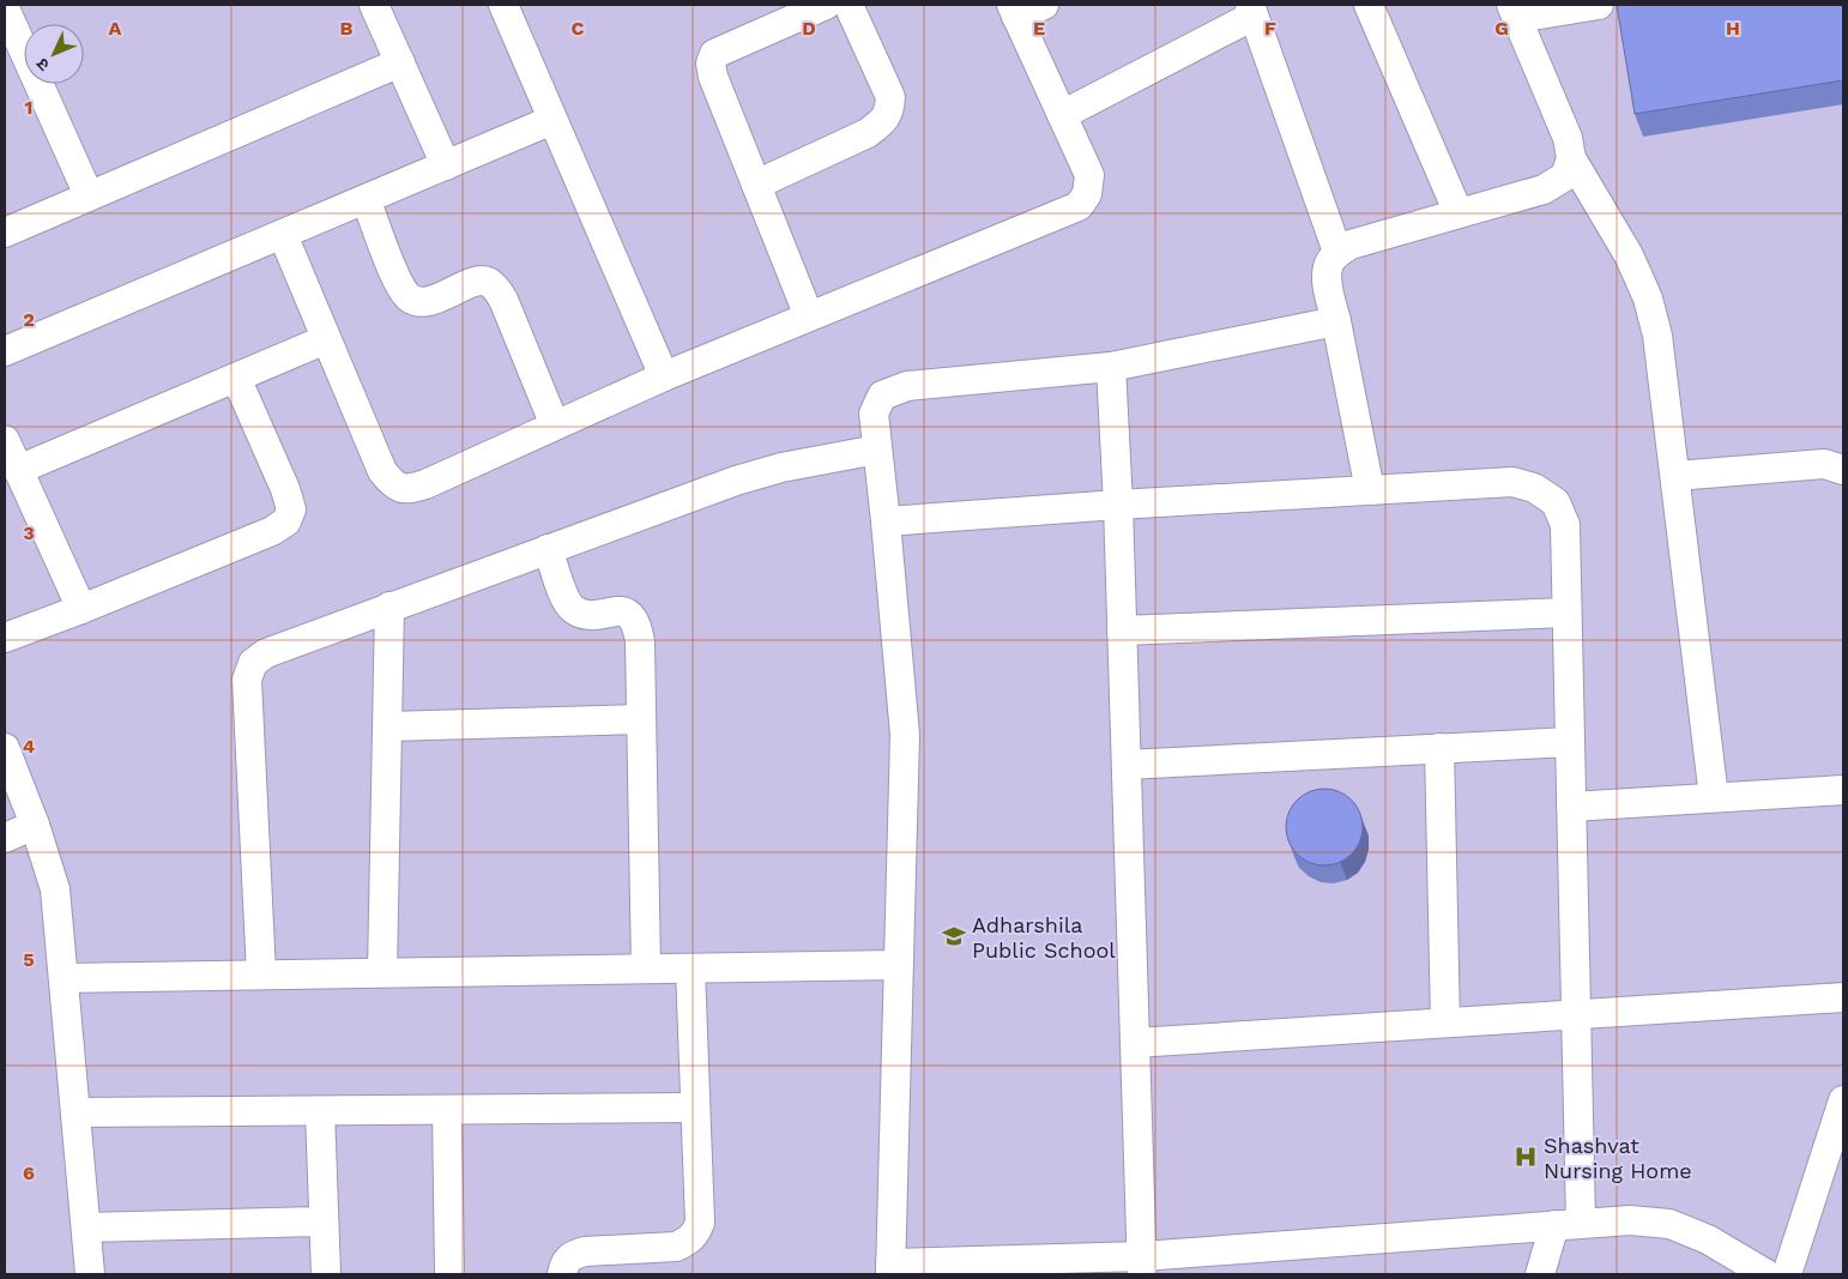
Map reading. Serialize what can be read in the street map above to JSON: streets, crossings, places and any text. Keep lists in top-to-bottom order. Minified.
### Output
{"places":{"school or university":["Adharshila Public School"],"hospital":["Shashvat Nursing Home"]},"north":"bottom left","grid":{"columns":["A","B","C","D","E","F","G","H"],"rows":["1","2","3","4","5","6"]}}
